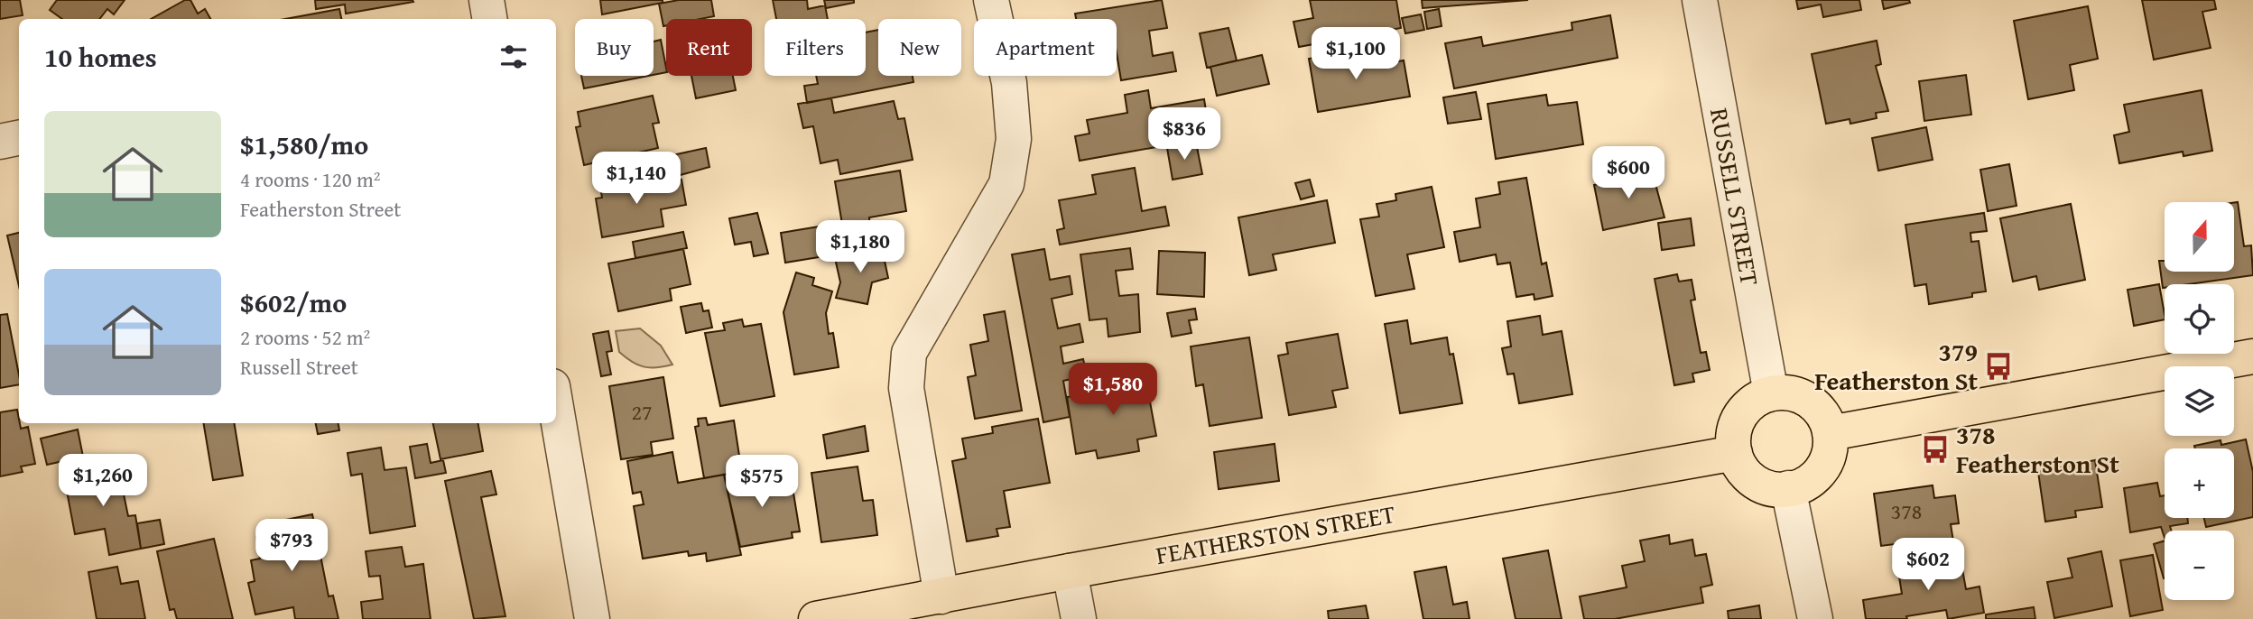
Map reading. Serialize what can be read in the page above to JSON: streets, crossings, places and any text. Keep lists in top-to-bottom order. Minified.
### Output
{"streets":{"main road":["FEATHERSTON STREET"],"street":["RUSSELL STREET"]},"crossings":[["RUSSELL STREET","FEATHERSTON STREET"]],"places":{"bus stop":["379 Featherston St","378 Featherston St"]},"house_numbers":["27","378"],"north":"top","page":{"chip":["Buy","Rent","Filters","New","Apartment"],"heading":"10 homes","price":["$1,100","$836","$600","$1,140","$1,180","$1,580","$1,260","$575","$793","$602"],"list":[{"name":"$1,580/mo","note":"4 rooms · 120 m² · Featherston Street"},{"name":"$602/mo","note":"2 rooms · 52 m² · Russell Street"}],"map_buttons":["+","−"]}}
